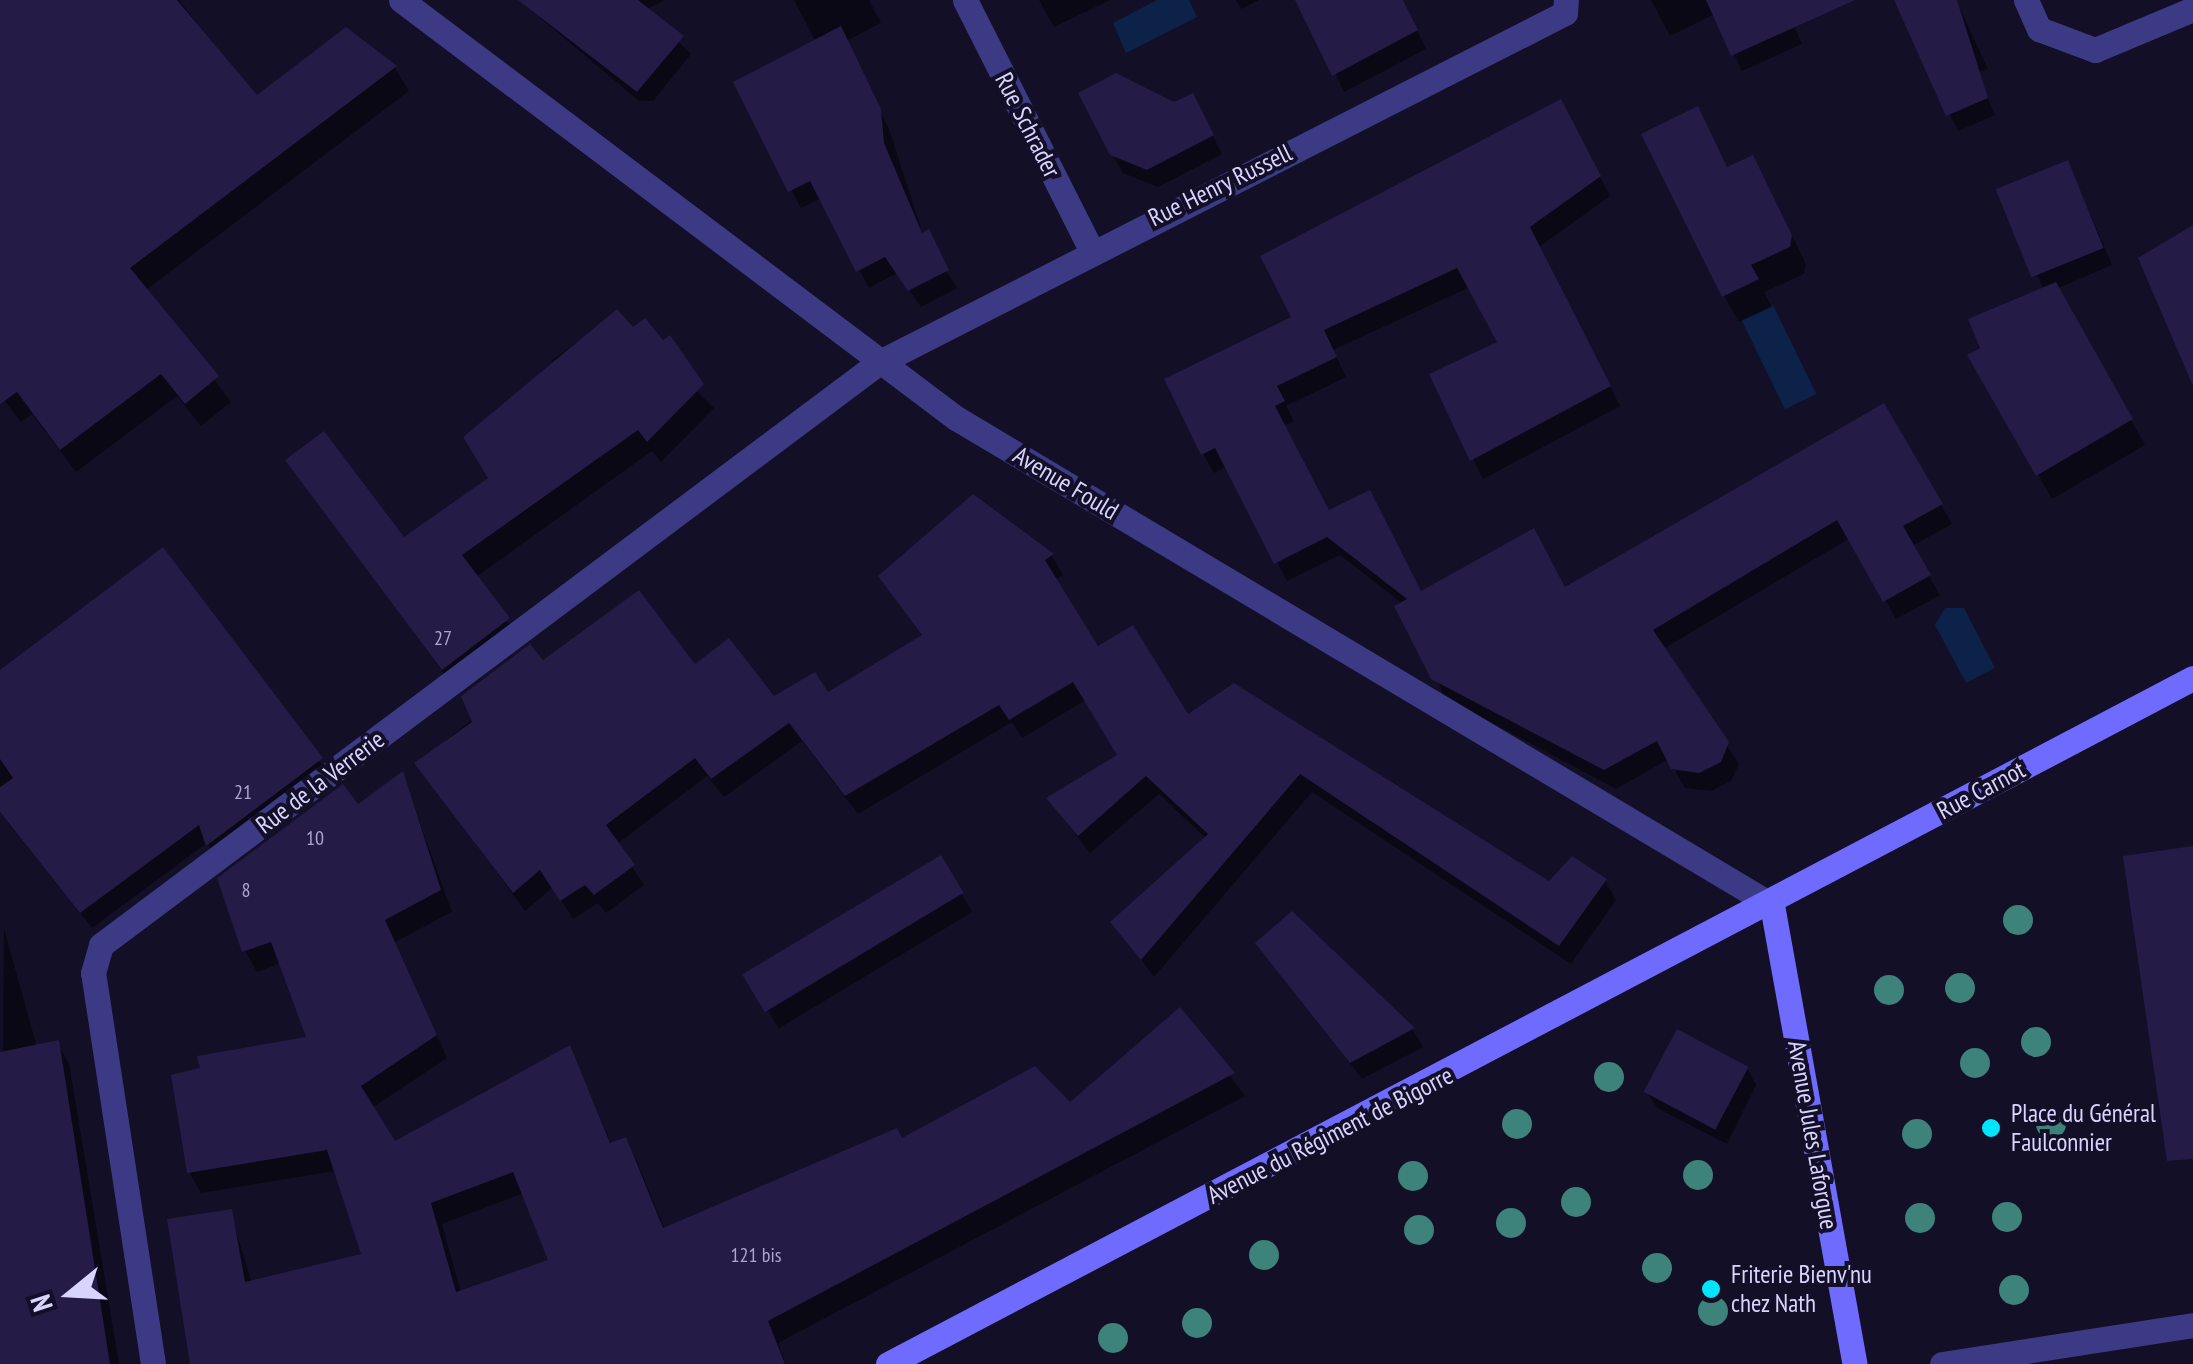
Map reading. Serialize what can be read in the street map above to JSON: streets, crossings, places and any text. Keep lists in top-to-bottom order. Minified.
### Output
{"streets":{"main road":["Rue Carnot","Avenue du Régiment de Bigorre","Avenue Jules Laforgue"],"street":["Rue Schrader","Rue Henry Russell","Avenue Fould","Rue de la Verrerie"]},"crossings":[["Rue Schrader","Rue Henry Russell"],["Rue Henry Russell","Avenue Fould"],["Rue Henry Russell","Rue de la Verrerie"],["Avenue Fould","Rue de la Verrerie"],["Avenue Fould","Rue Carnot"],["Avenue Fould","Avenue du Régiment de Bigorre"],["Avenue Fould","Avenue Jules Laforgue"],["Rue Carnot","Avenue du Régiment de Bigorre"],["Rue Carnot","Avenue Jules Laforgue"],["Avenue du Régiment de Bigorre","Avenue Jules Laforgue"]],"places":["Place du Général Faulconnier","Friterie Bienv'nu chez Nath"],"house_numbers":["27","21","10","8","121 bis"],"north":"left"}
